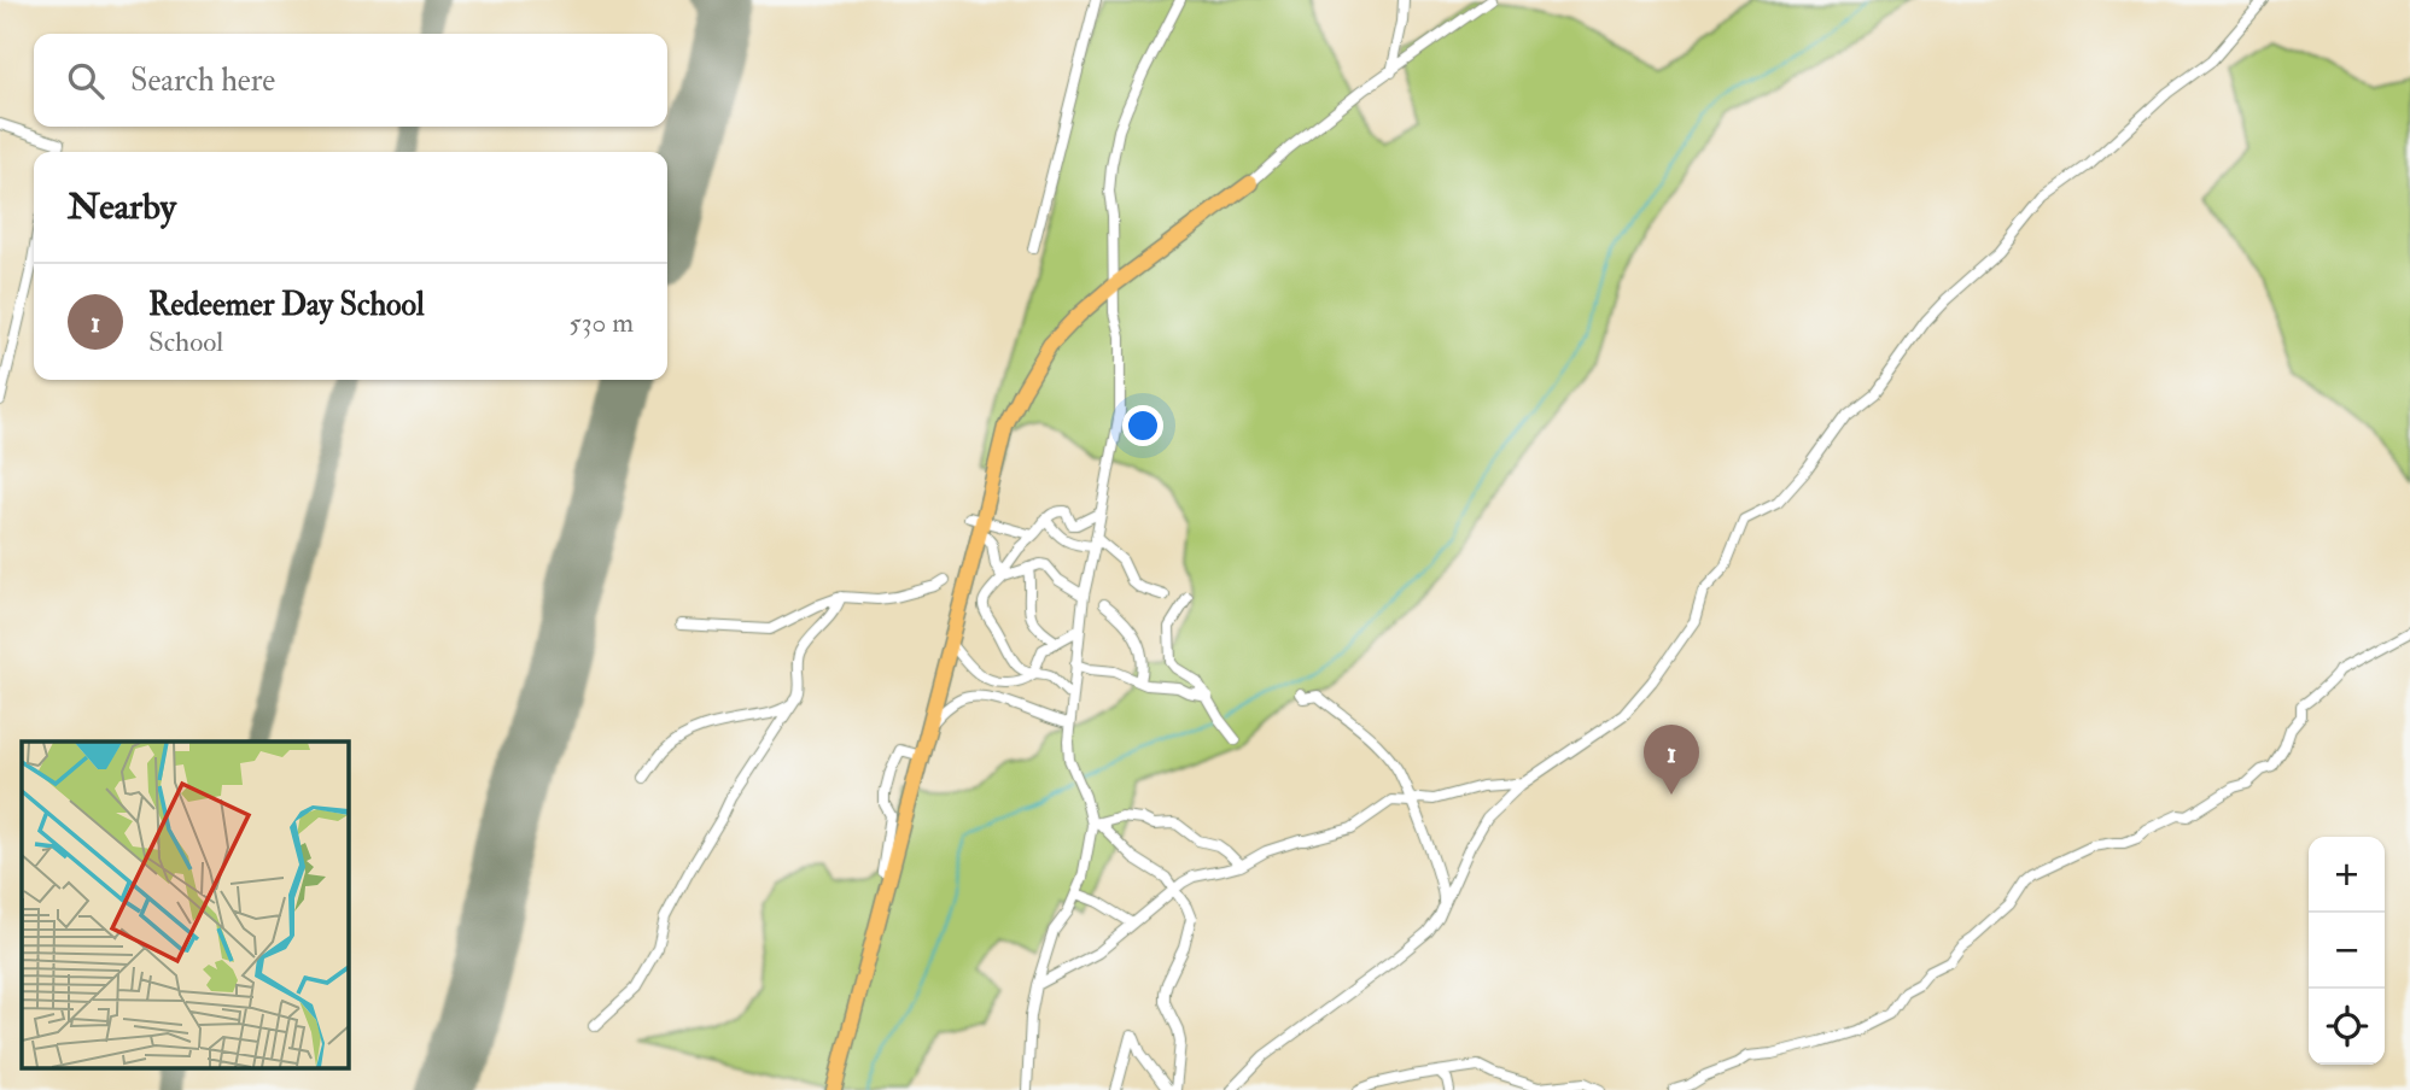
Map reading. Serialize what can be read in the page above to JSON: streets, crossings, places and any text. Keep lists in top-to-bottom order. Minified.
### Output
{"page":{"search":"Search here","heading":"Nearby","list":[{"mark":"1","name":"Redeemer Day School","note":"School","value":"530 m"}],"pins":"1","map_buttons":["+","−"]}}
